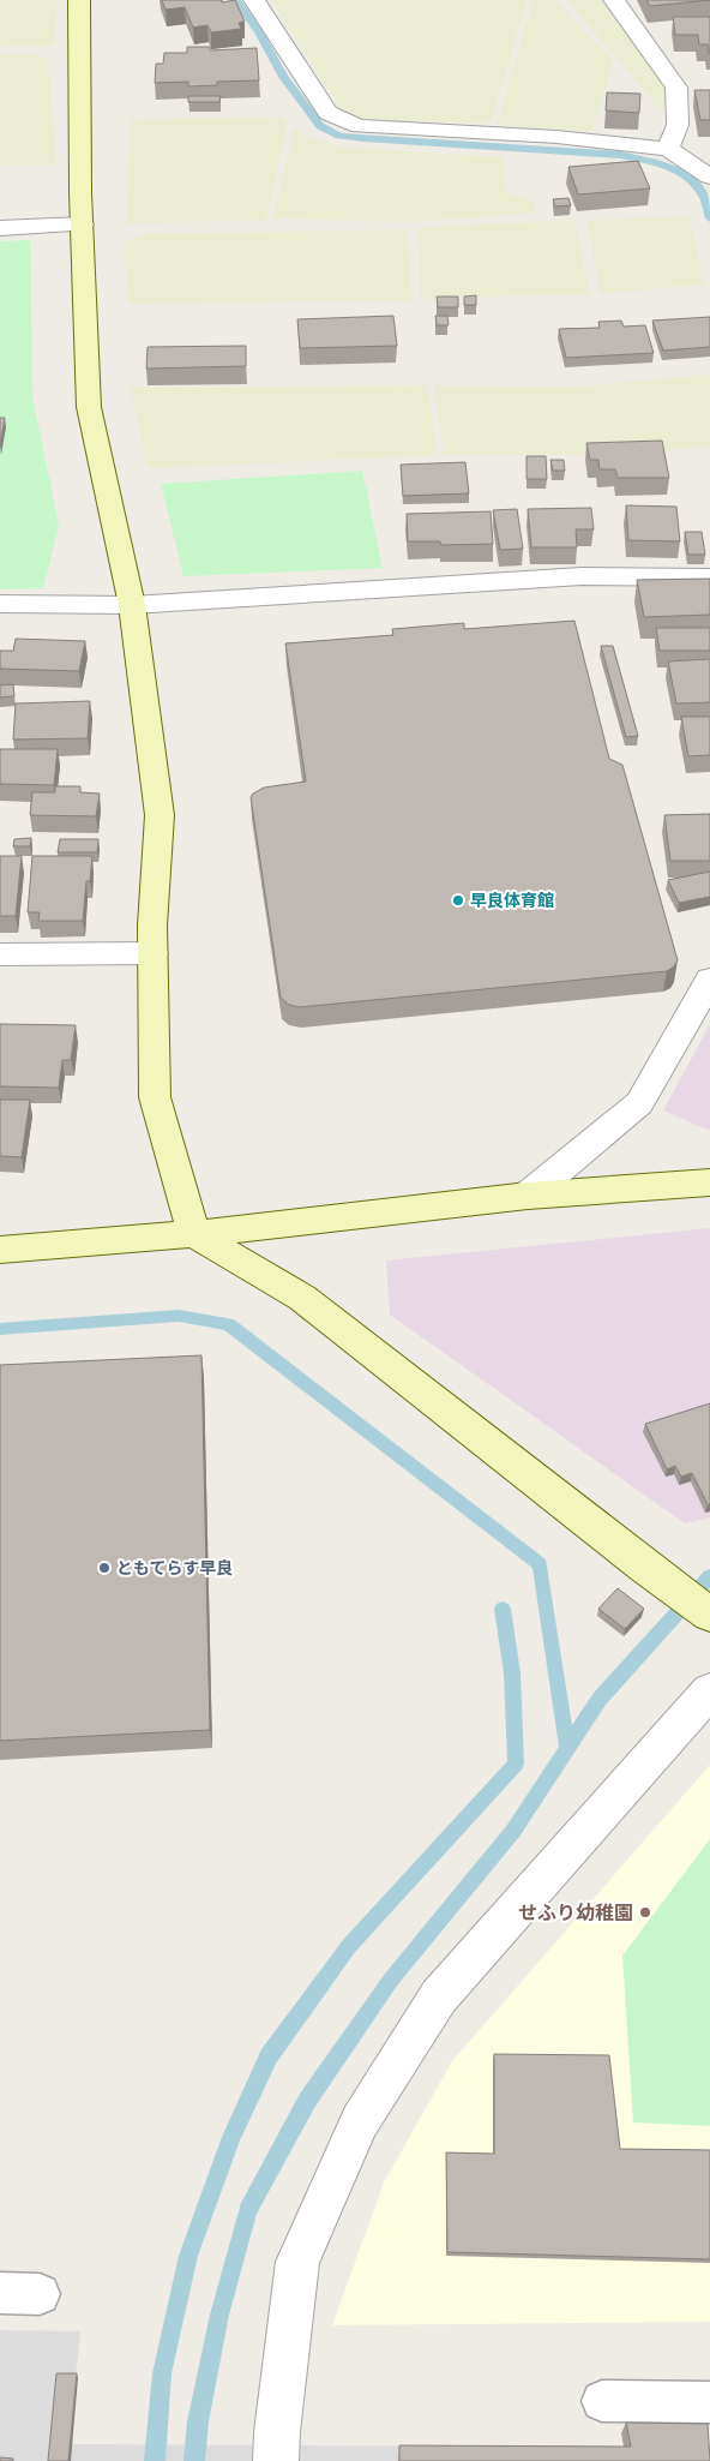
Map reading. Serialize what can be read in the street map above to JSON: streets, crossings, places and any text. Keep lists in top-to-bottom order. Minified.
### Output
{"places":["早良体育館","ともてらす早良","せふり幼稚園"]}
